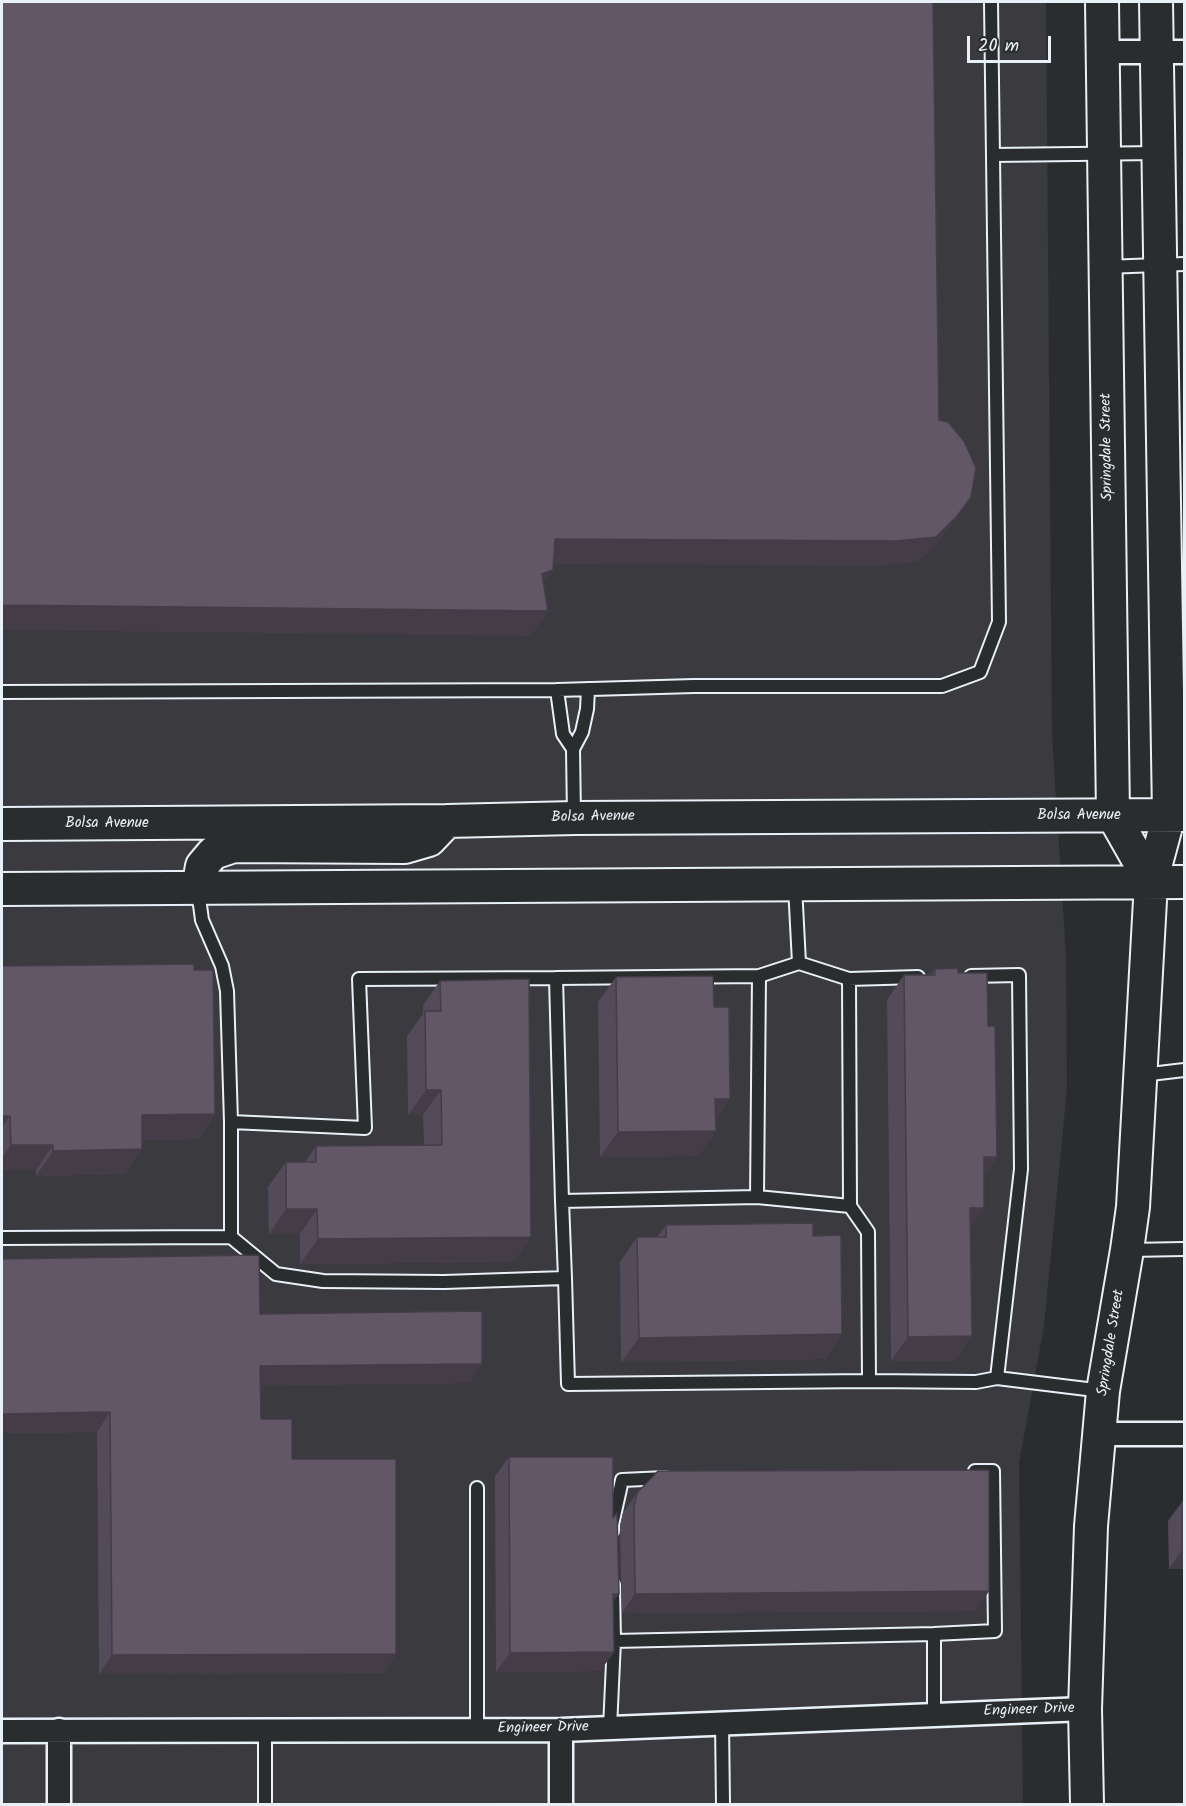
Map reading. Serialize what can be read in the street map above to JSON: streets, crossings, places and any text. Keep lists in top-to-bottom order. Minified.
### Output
{"streets":{"main road":["Springdale Street","Bolsa Avenue"],"street":["Engineer Drive"]},"crossings":[["Springdale Street","Bolsa Avenue"],["Springdale Street","Engineer Drive"]],"scale_bar":"20 m"}
